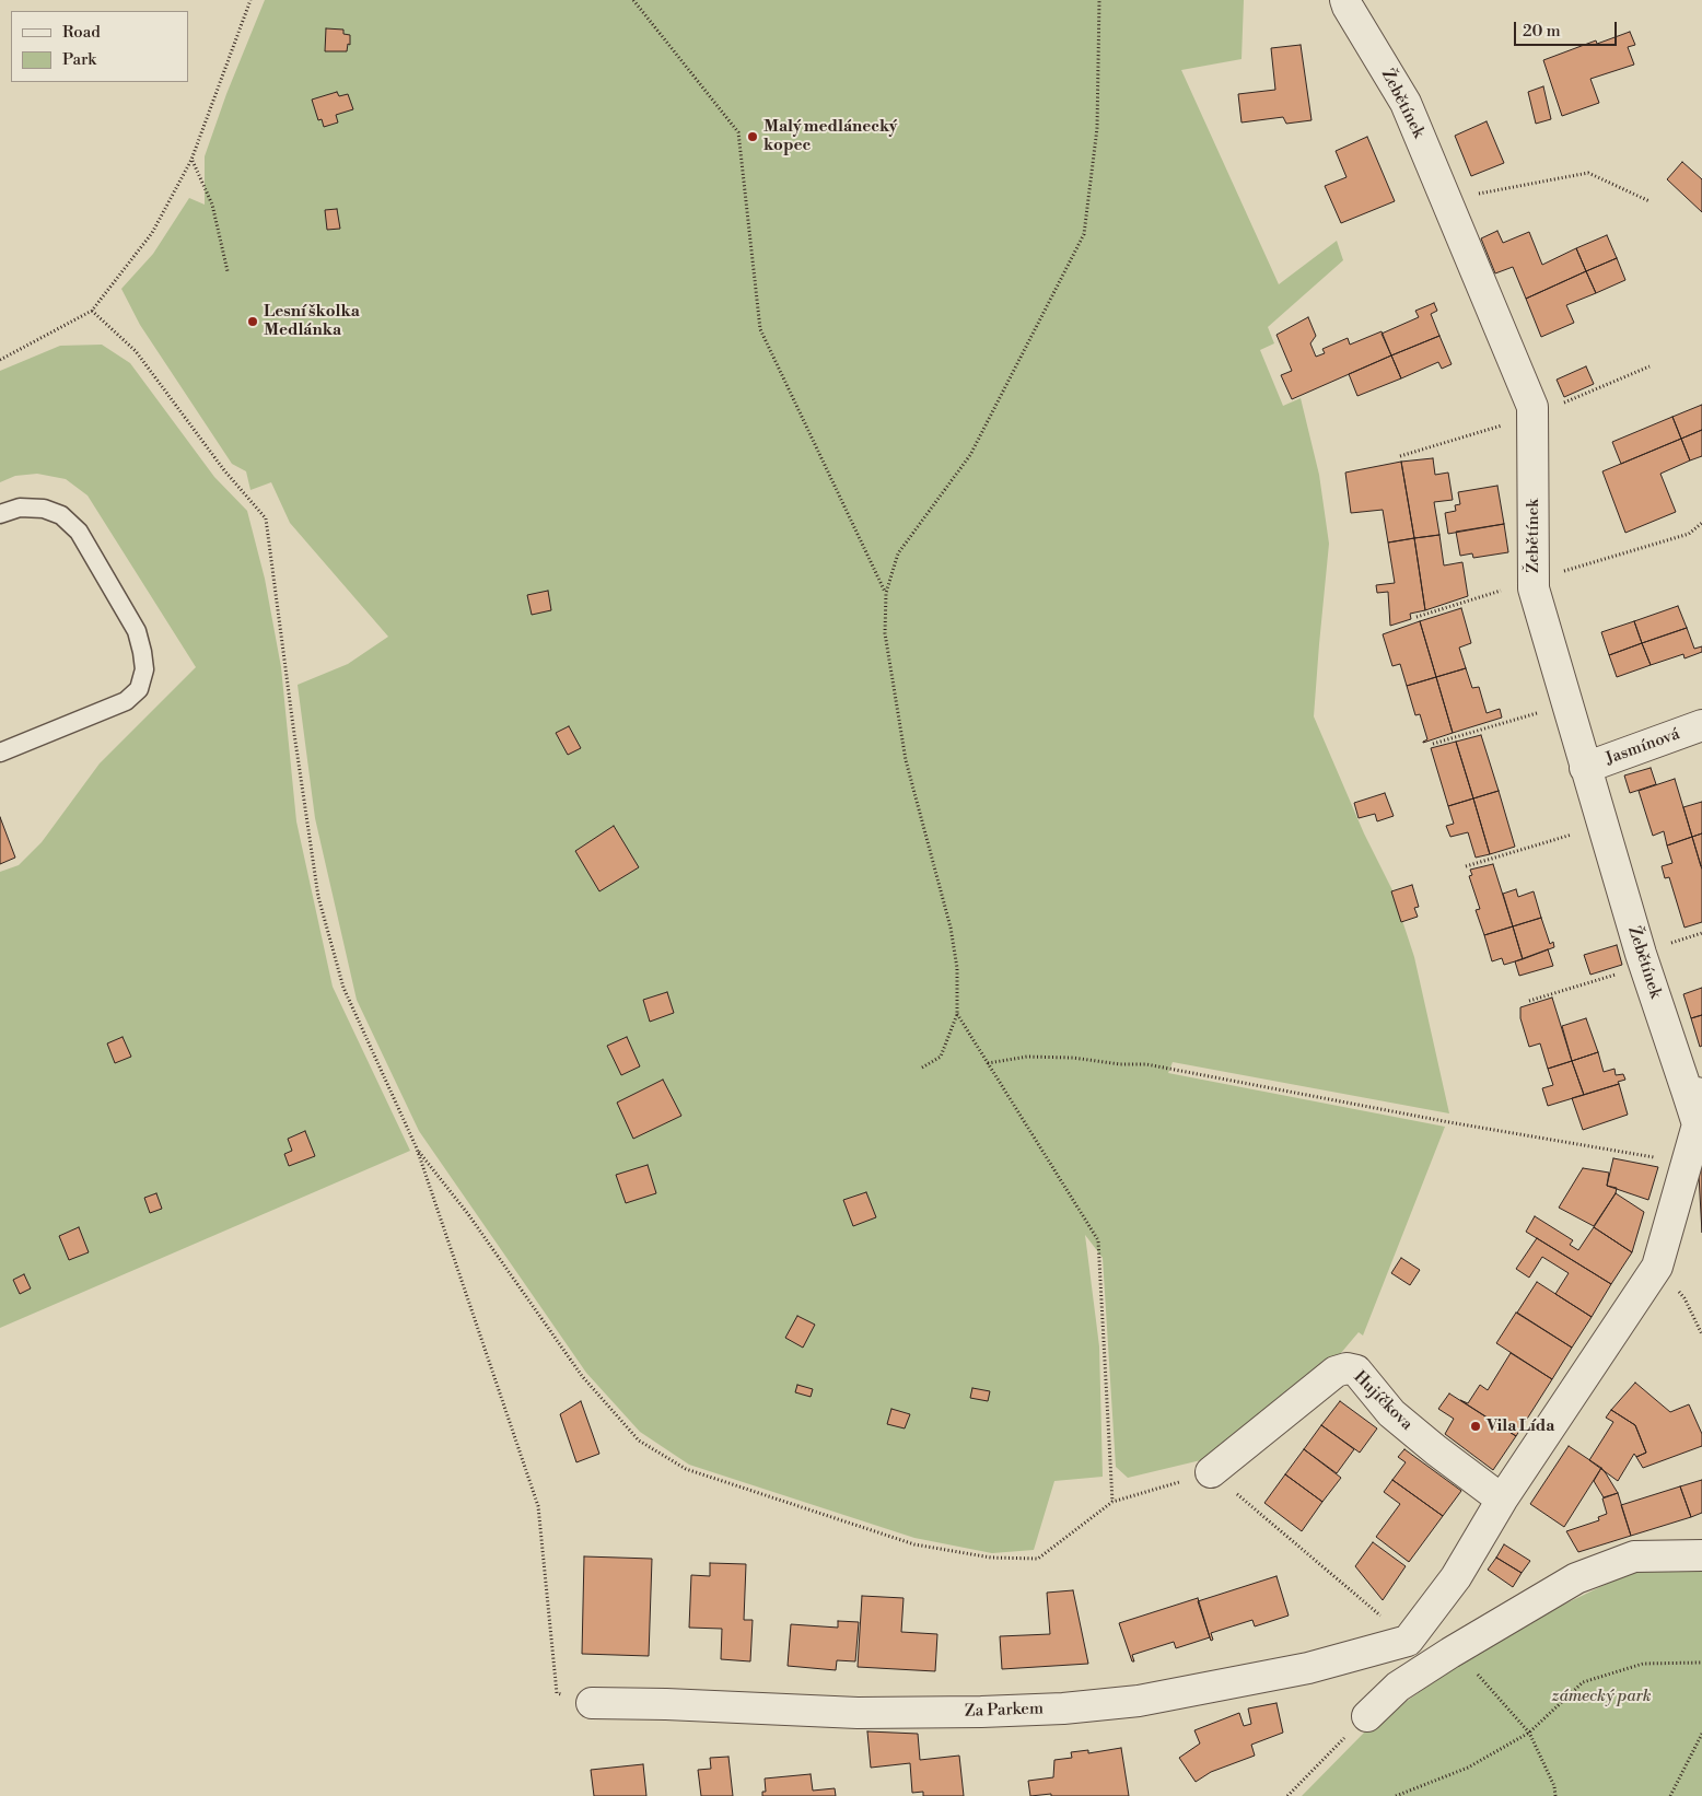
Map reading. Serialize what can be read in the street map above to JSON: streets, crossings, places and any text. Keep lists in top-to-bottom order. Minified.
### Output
{"streets":{"street":["Žebětínek","Jasmínová","Hujíčkova","Za Parkem"]},"crossings":[["Žebětínek","Jasmínová"],["Žebětínek","Hujíčkova"]],"parks":["zámecký park"],"places":["Malý medlánecký kopec","Lesní školka Medlánka","Vila Lída"],"legend":["Road","Park"],"scale_bar":"20 m"}
